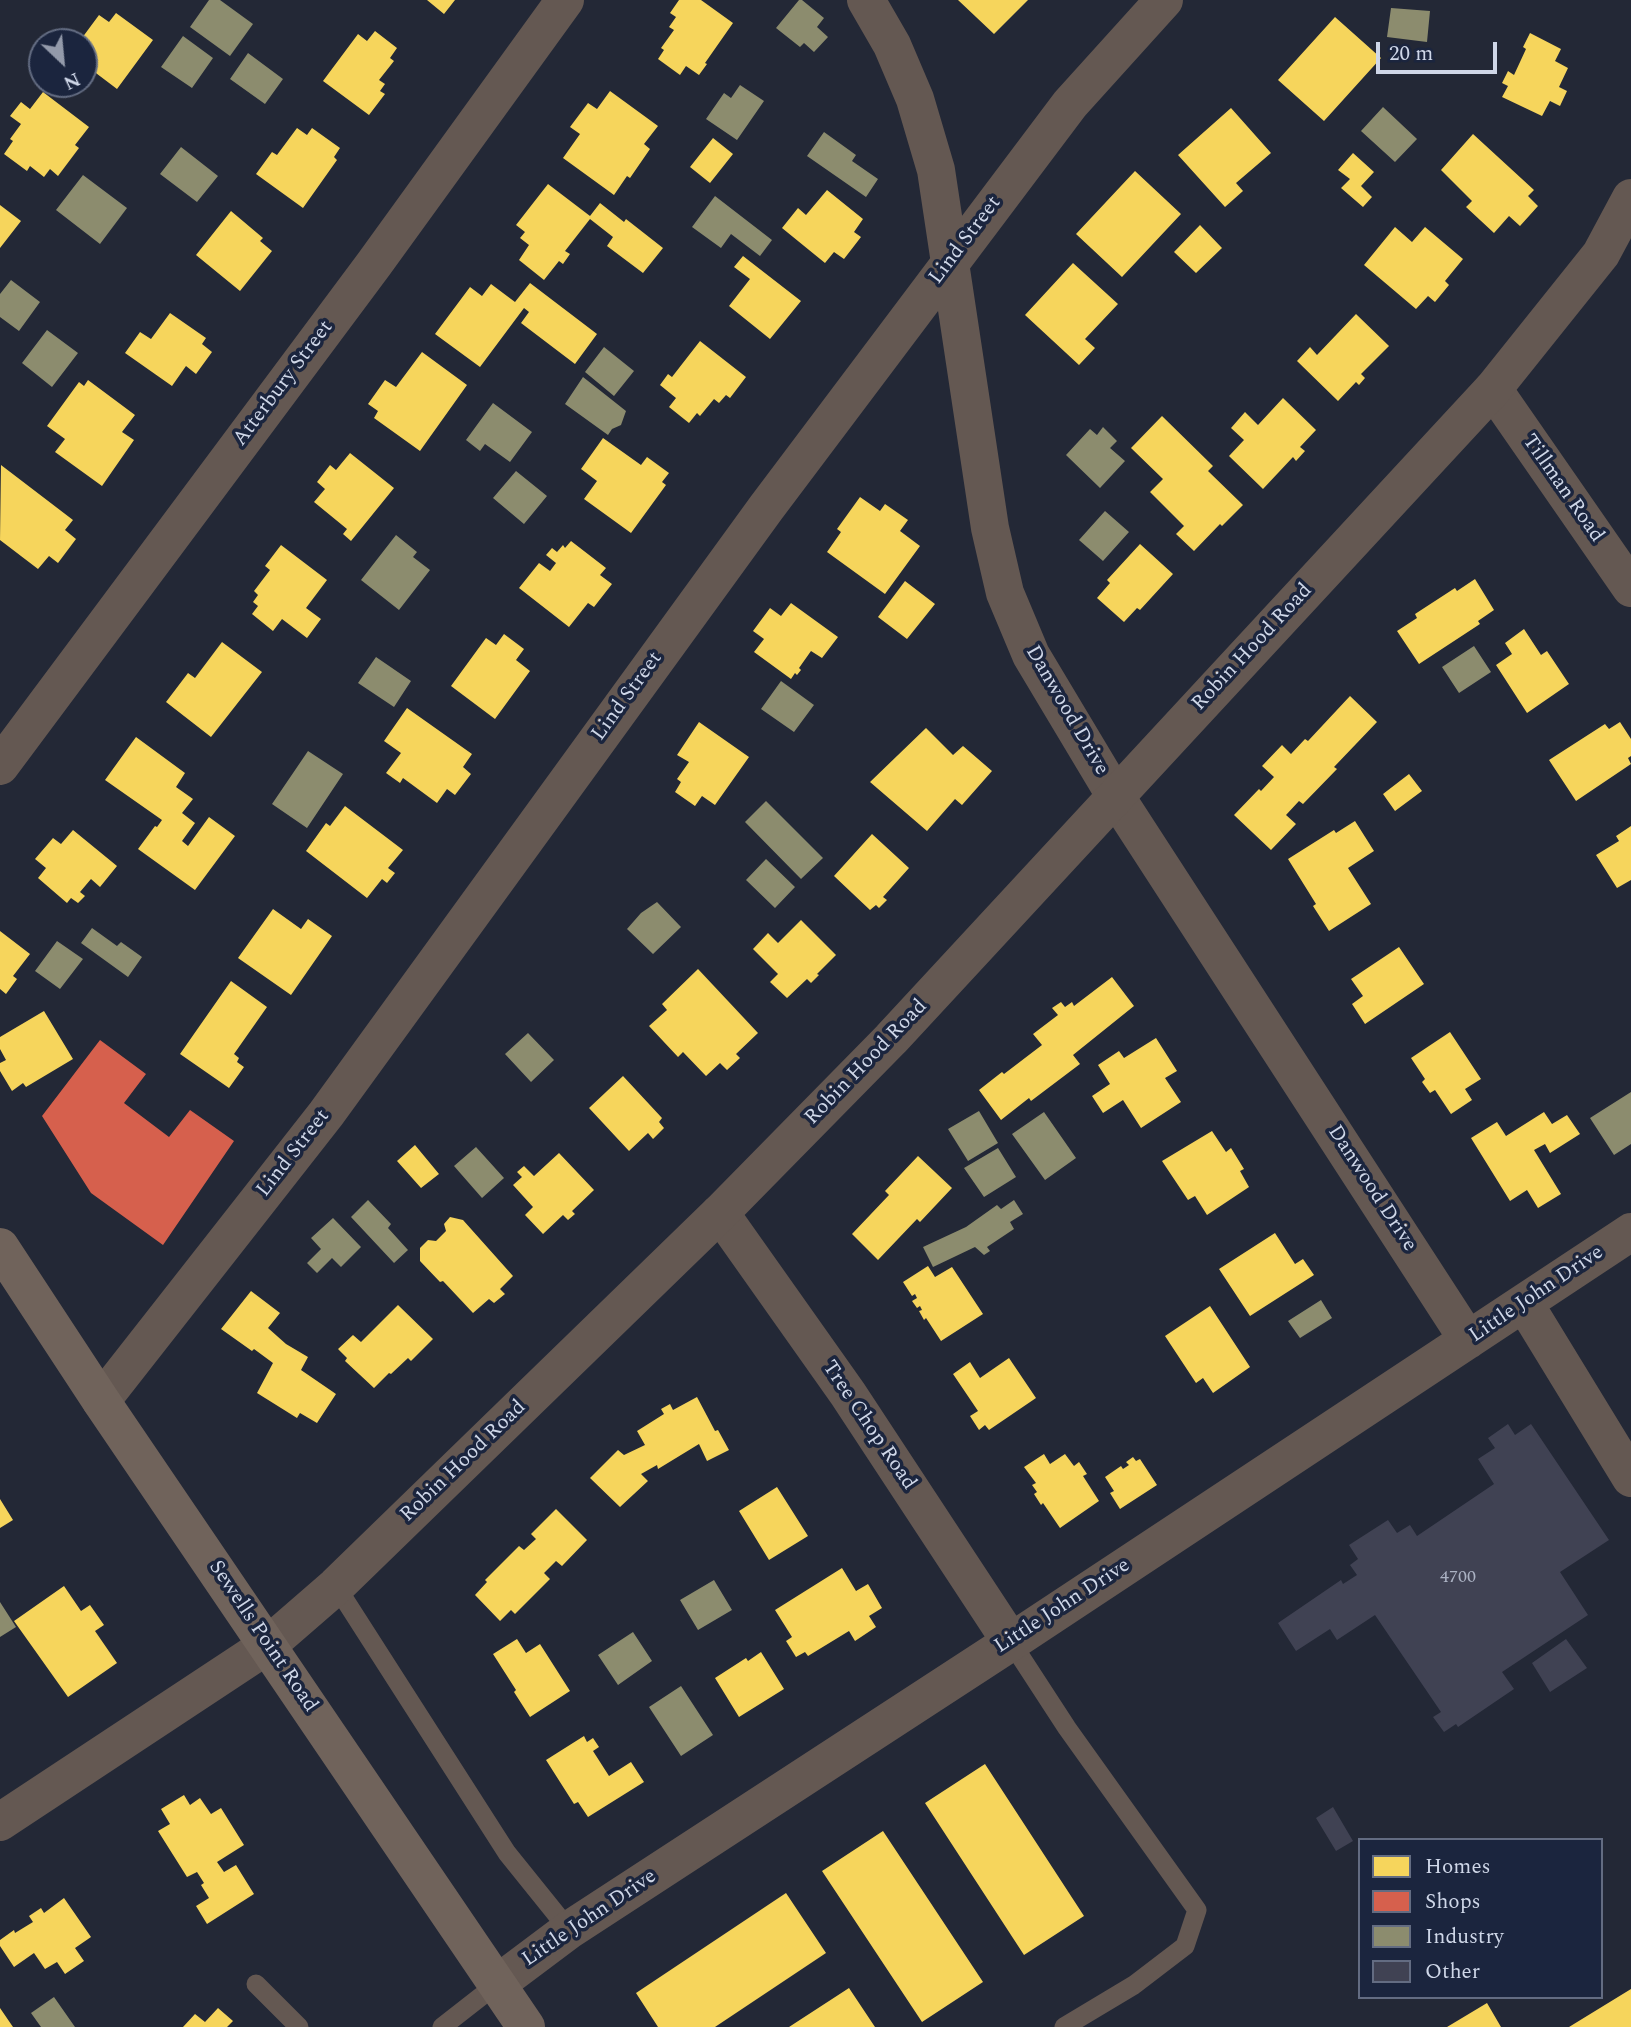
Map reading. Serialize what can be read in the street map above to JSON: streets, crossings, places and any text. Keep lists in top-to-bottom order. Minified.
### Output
{"streets":{"main road":["Sewells Point Road"],"street":["Lind Street","Atterbury Street","Tillman Road","Robin Hood Road","Danwood Drive","Little John Drive","Tree Chop Road"]},"crossings":[["Lind Street","Danwood Drive"],["Lind Street","Sewells Point Road"],["Tillman Road","Robin Hood Road"],["Robin Hood Road","Danwood Drive"],["Robin Hood Road","Tree Chop Road"],["Robin Hood Road","Sewells Point Road"],["Danwood Drive","Little John Drive"],["Little John Drive","Tree Chop Road"],["Little John Drive","Sewells Point Road"]],"house_numbers":["4700"],"legend":["Homes","Shops","Industry","Other"],"scale_bar":"20 m","north":"bottom right"}
